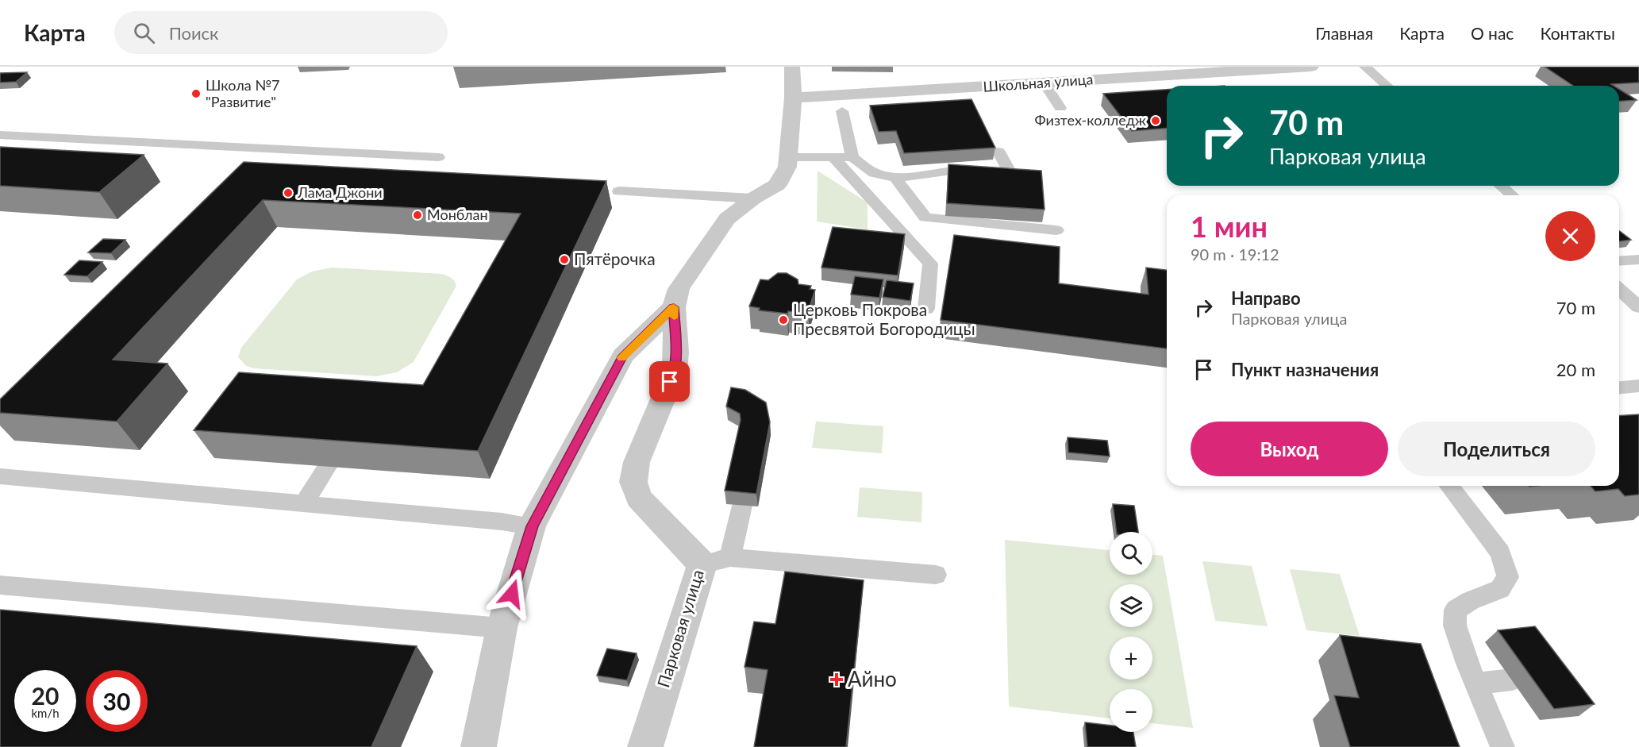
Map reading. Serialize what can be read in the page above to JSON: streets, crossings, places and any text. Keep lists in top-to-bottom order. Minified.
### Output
{"streets":{"street":["Школьная улица","Парковая улица"]},"crossings":[["Школьная улица","Парковая улица"]],"places":{"other":["Школа №7 \"Развитие\"","Физтех-колледж","Лама Джони","Монблан","Пятёрочка","Церковь Покрова Пресвятой Богородицы"],"health":["Айно"]},"page":{"header":"Карта","search":"Поиск","nav":["Главная","Карта","О нас","Контакты"],"turn":["70 m","Парковая улица"],"heading":["1 мин","90 m · 19:12"],"list":[{"name":"Направо","note":"Парковая улица","value":"70 m"},{"name":"Пункт назначения","value":"20 m"}],"buttons":["Выход","Поделиться"],"map_buttons":["+","−"],"speed":"20 km/h","limit":"30"}}
